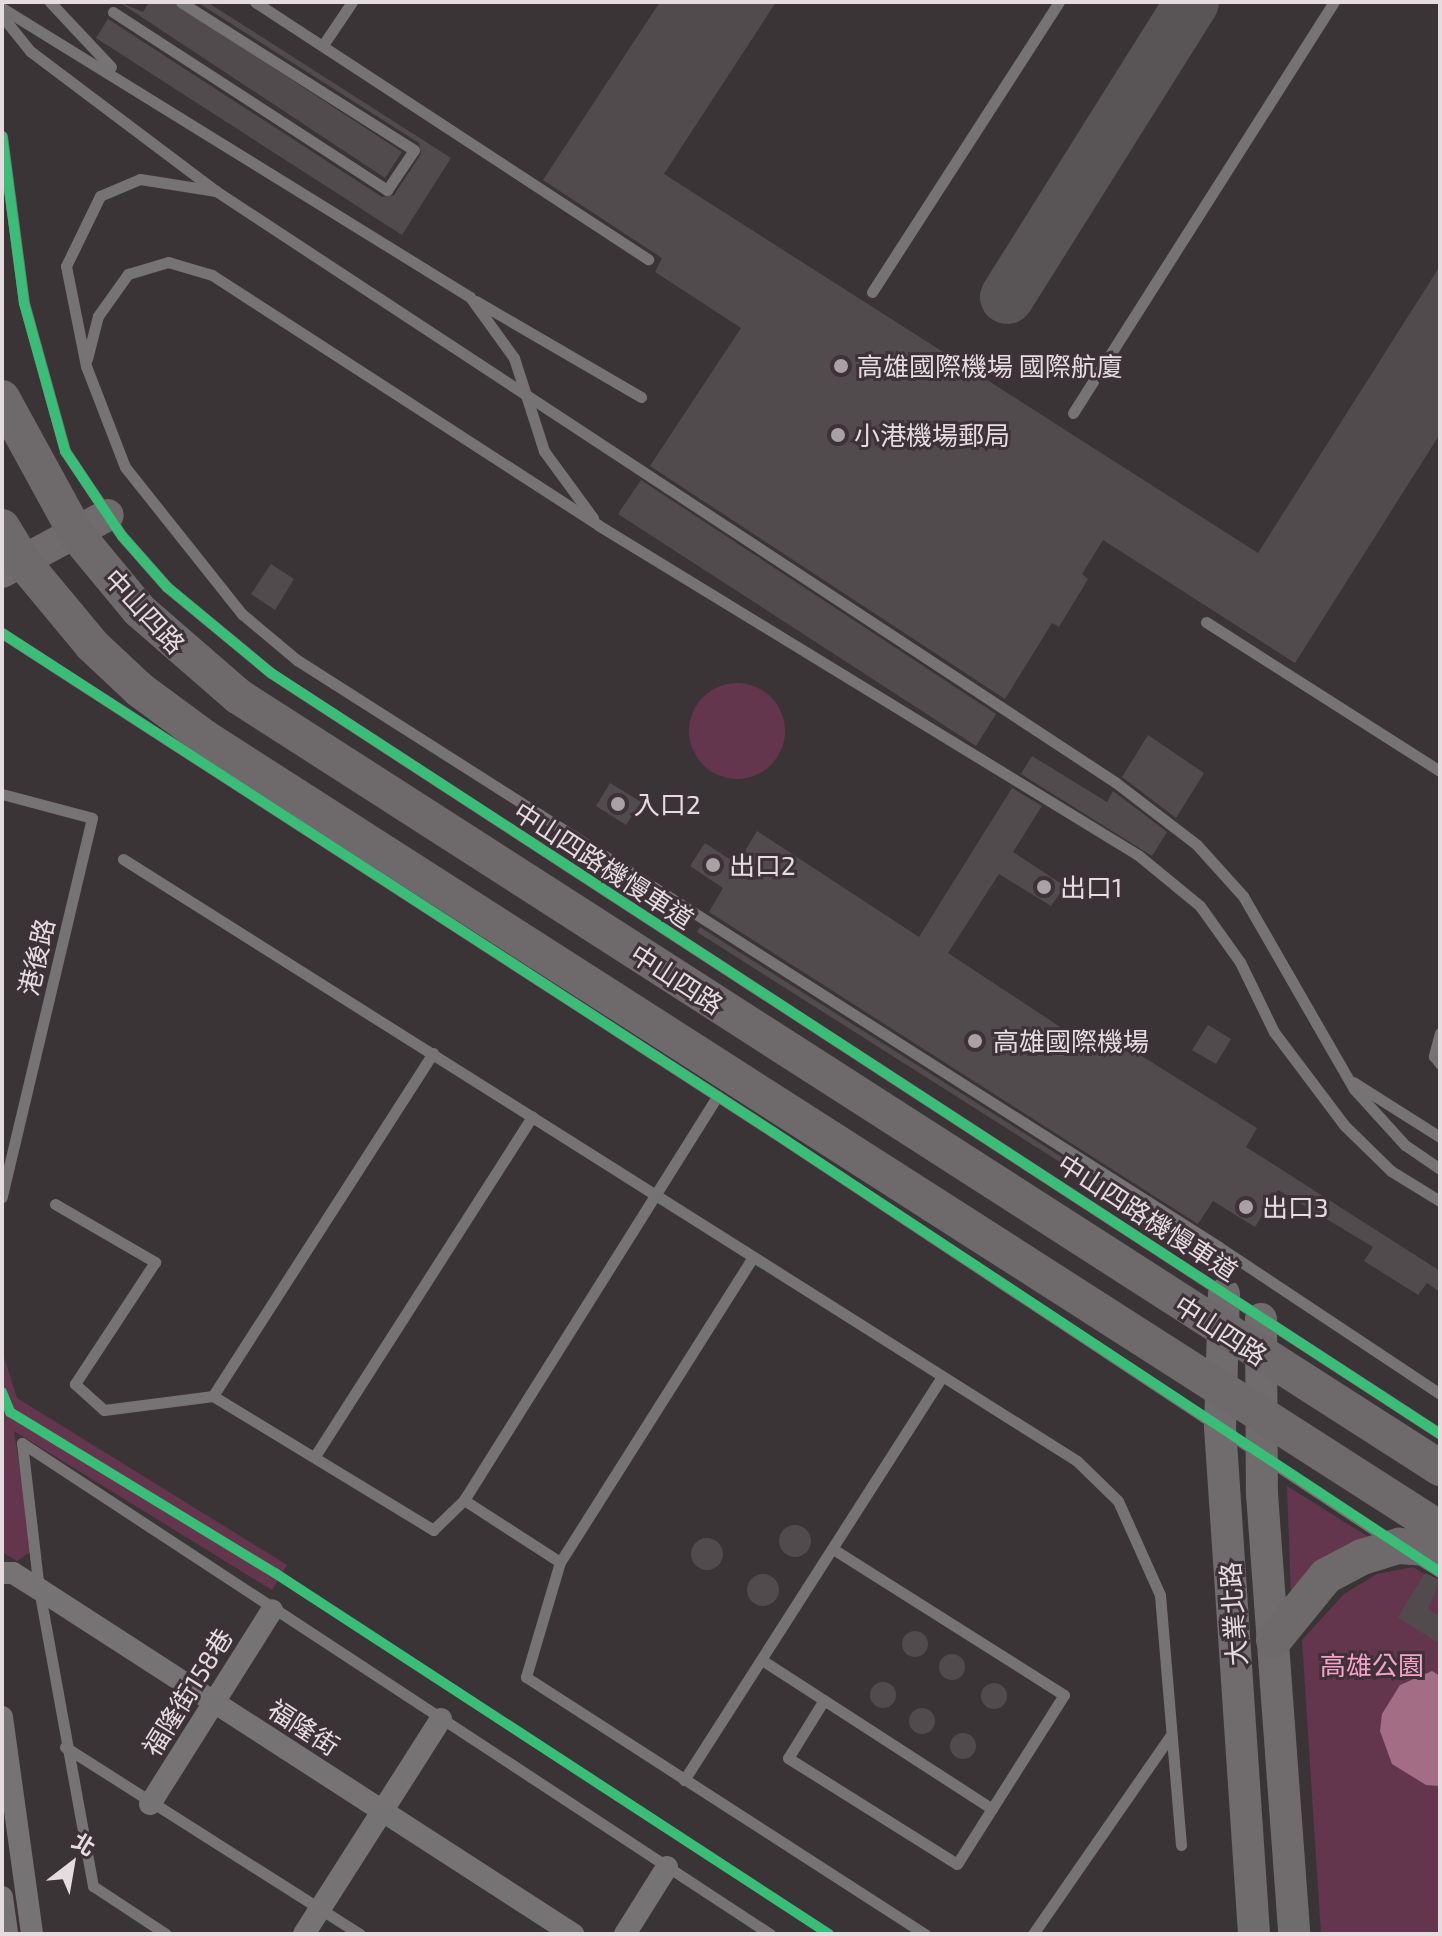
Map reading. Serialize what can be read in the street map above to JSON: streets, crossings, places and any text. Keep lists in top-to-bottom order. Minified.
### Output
{"streets":{"main road":["中山四路"],"street":["大業北路","福隆街158巷","福隆街"],"lane":["中山四路機慢車道","港後路"]},"crossings":[["中山四路","大業北路"],["中山四路機慢車道","大業北路"],["福隆街158巷","福隆街"]],"parks":["高雄公園"],"places":["高雄國際機場 國際航廈","小港機場郵局","入口2","出口2","出口1","高雄國際機場","出口3"],"north":"top right"}
